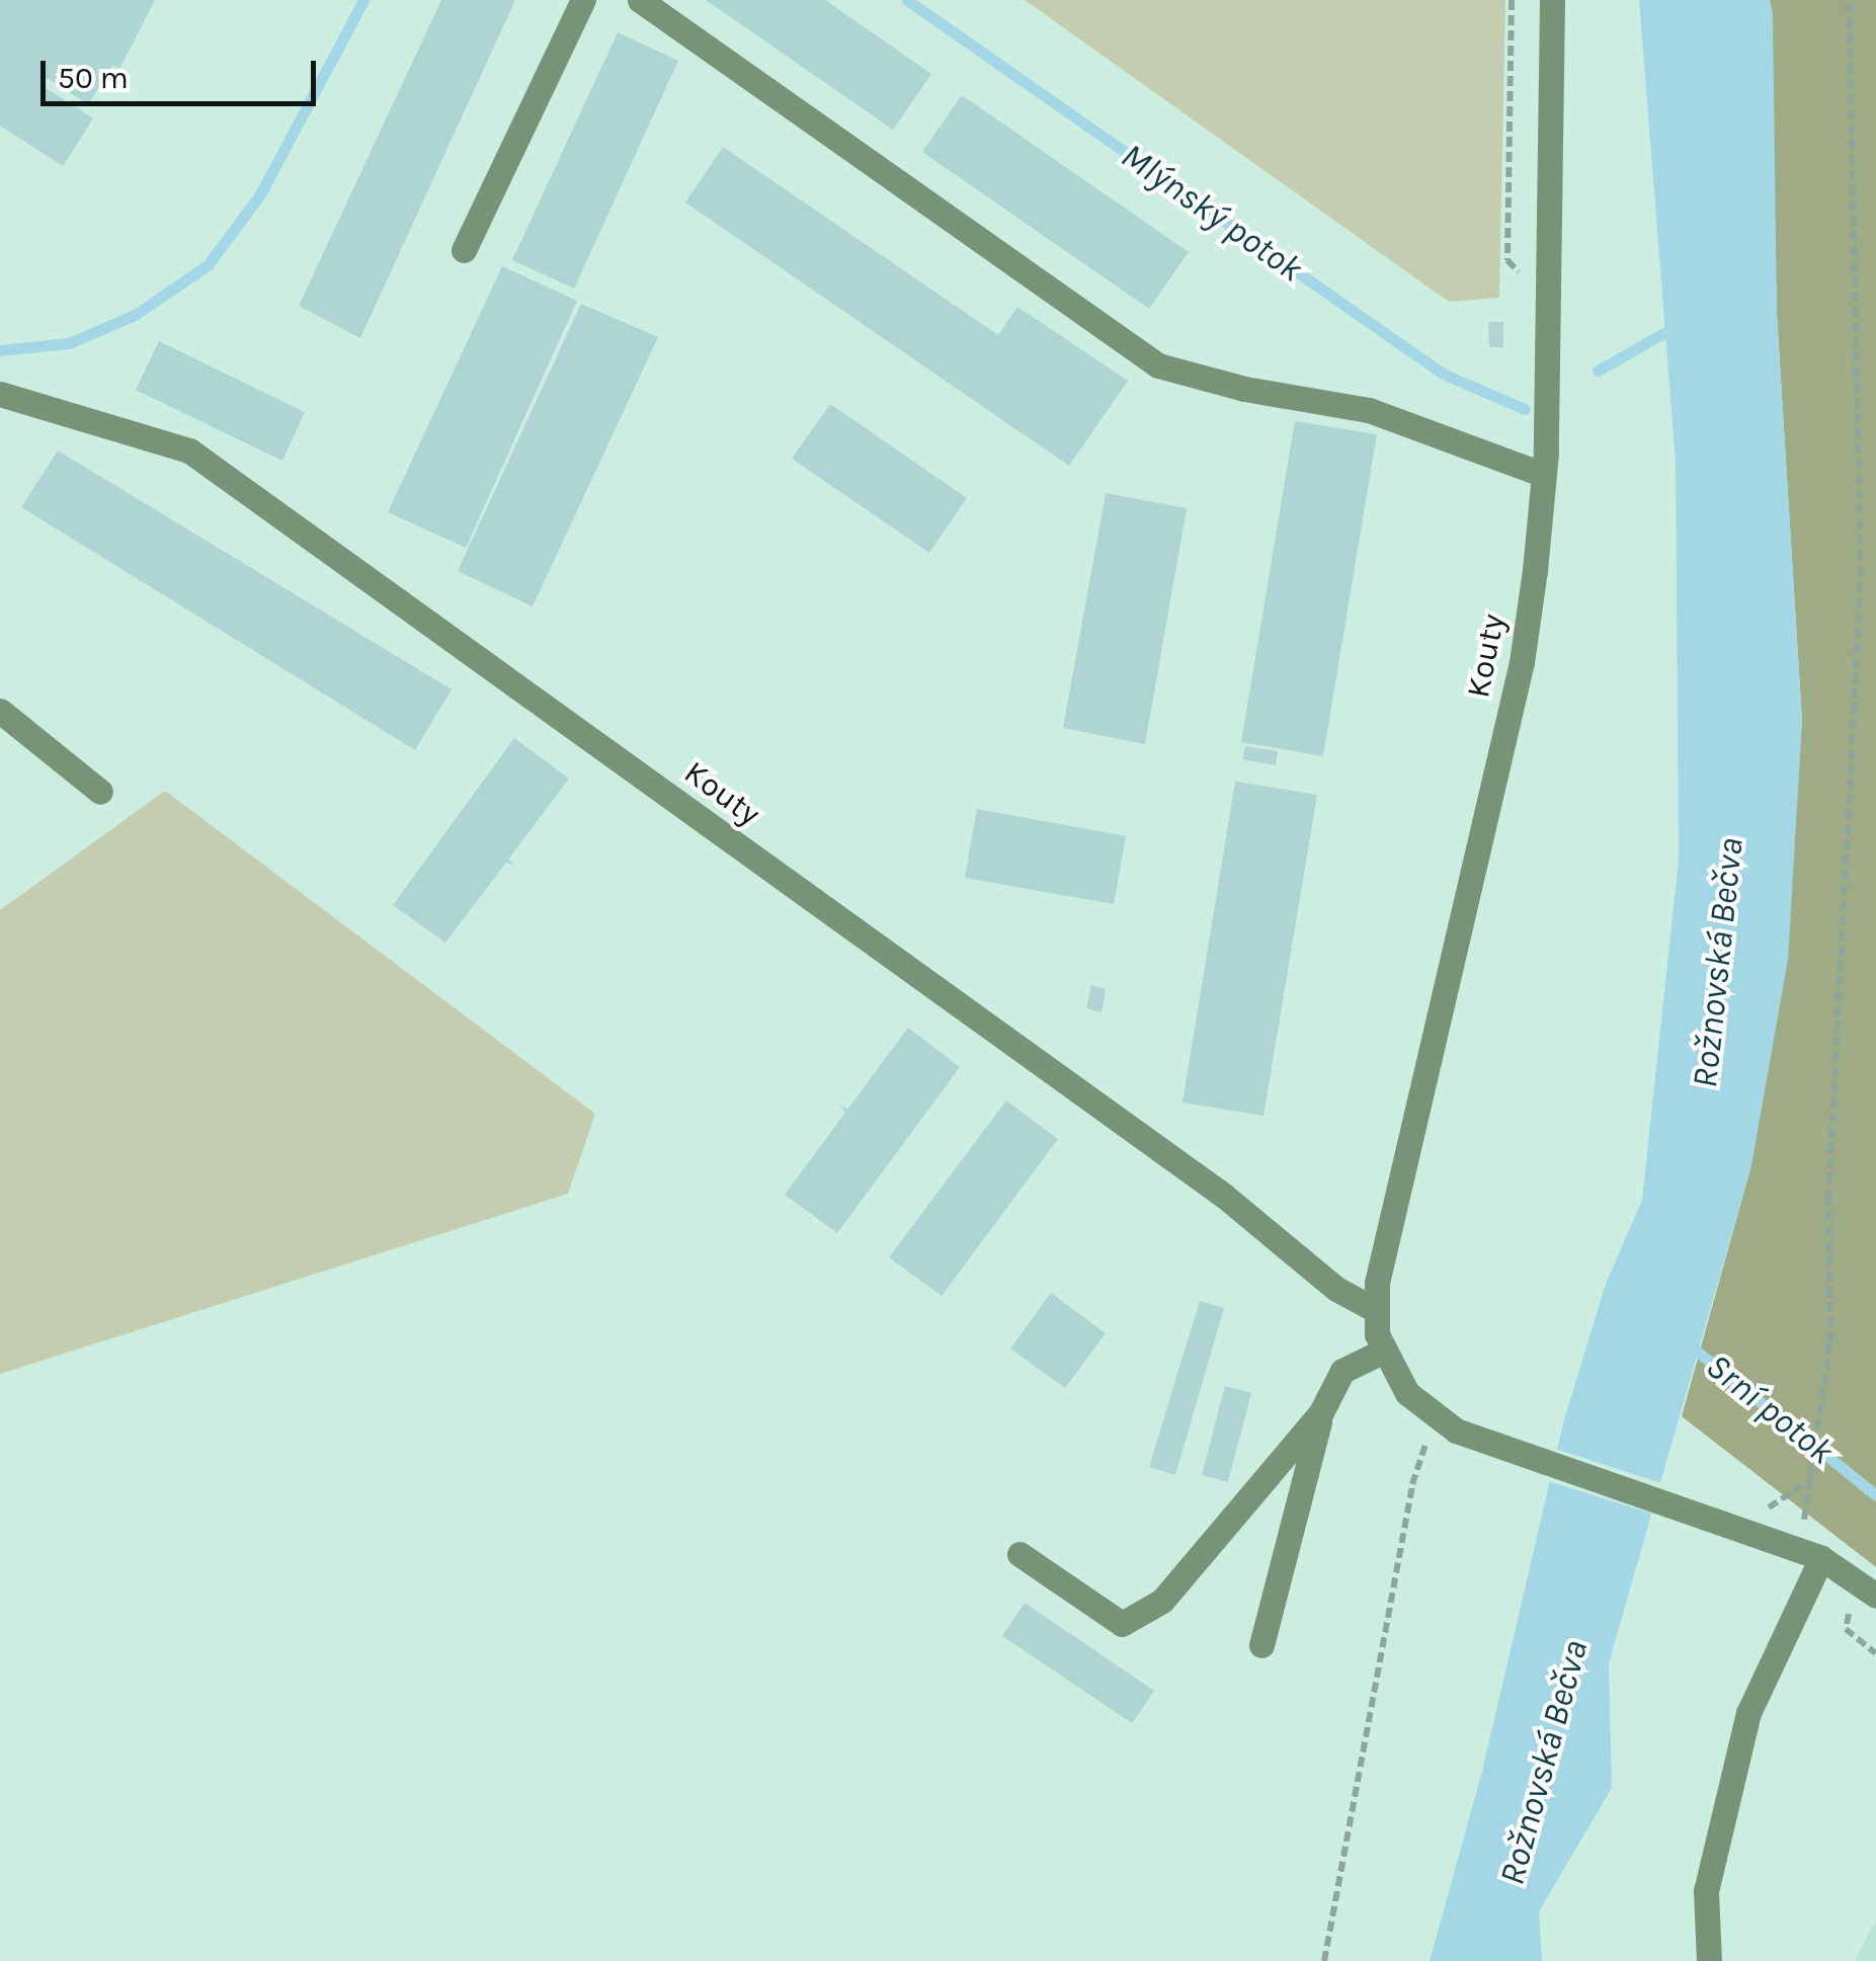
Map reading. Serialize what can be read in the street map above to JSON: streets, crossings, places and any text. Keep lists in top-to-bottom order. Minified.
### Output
{"streets":{"street":["Kouty"]},"water":["Mlýnský potok","Rožnovská Bečva","Srní potok"],"scale_bar":"50 m"}
